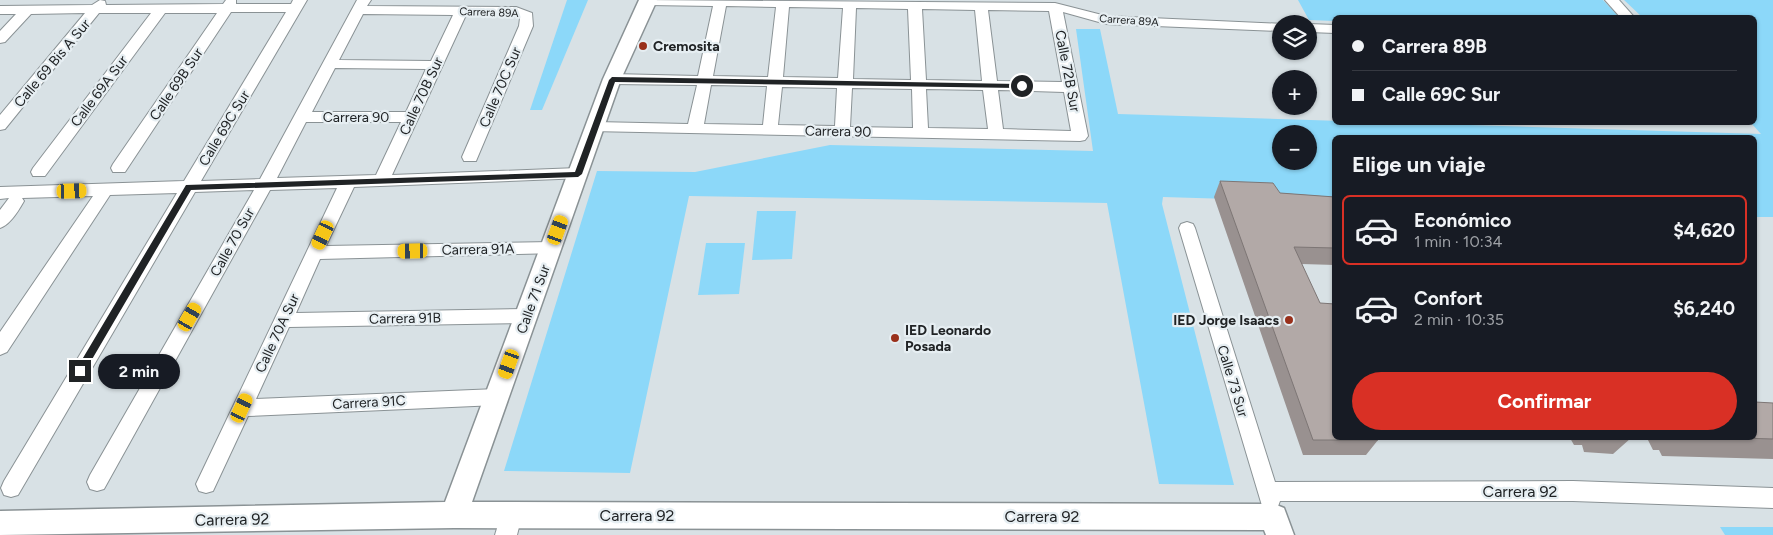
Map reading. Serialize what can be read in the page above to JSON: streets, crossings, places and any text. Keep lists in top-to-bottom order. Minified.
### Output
{"streets":{"street":["Carrera 89A","Calle 69 Bis A Sur","Calle 72B Sur","Calle 69B Sur","Calle 70C Sur","Calle 69A Sur","Calle 70B Sur","Carrera 90","Calle 69C Sur","Calle 70 Sur","Carrera 91A","Calle 71 Sur","Carrera 91B","Calle 70A Sur","Calle 73 Sur","Carrera 91C","Carrera 92"]},"crossings":[["Carrera 89A","Calle 72B Sur"],["Carrera 89A","Calle 70C Sur"],["Carrera 89A","Calle 70B Sur"],["Carrera 89A","Calle 70 Sur"],["Carrera 89A","Calle 71 Sur"],["Calle 72B Sur","Carrera 90"],["Calle 70B Sur","Carrera 90"],["Carrera 90","Calle 70 Sur"],["Carrera 90","Calle 71 Sur"],["Carrera 91A","Calle 71 Sur"],["Carrera 91A","Calle 70A Sur"],["Calle 71 Sur","Carrera 91B"],["Calle 71 Sur","Carrera 91C"],["Calle 71 Sur","Carrera 92"],["Carrera 91B","Calle 70A Sur"],["Calle 70A Sur","Carrera 91C"],["Calle 73 Sur","Carrera 92"]],"places":["Cremosita","IED Jorge Isaacs","IED Leonardo Posada"],"page":{"map_buttons":["+","−"],"banner":["Carrera 89B","Calle 69C Sur"],"heading":"Elige un viaje","list":[{"name":"Económico","note":"1 min · 10:34","value":"$4,620"},{"name":"Confort","note":"2 min · 10:35","value":"$6,240"}],"bubble":"2 min","buttons":"Confirmar"}}
